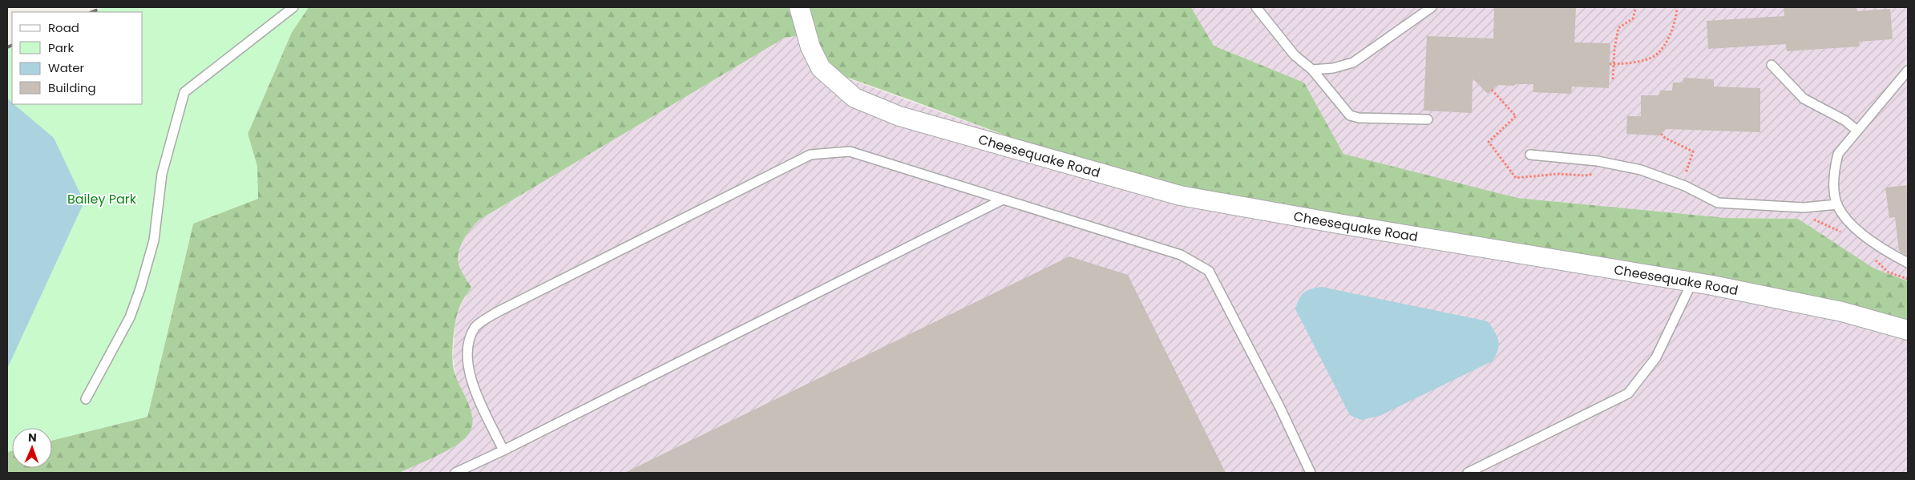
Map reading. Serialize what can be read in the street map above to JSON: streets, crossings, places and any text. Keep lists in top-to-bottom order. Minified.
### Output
{"streets":{"street":["Cheesequake Road"]},"parks":["Bailey Park"],"legend":["Road","Park","Water","Building"],"north":"top"}
